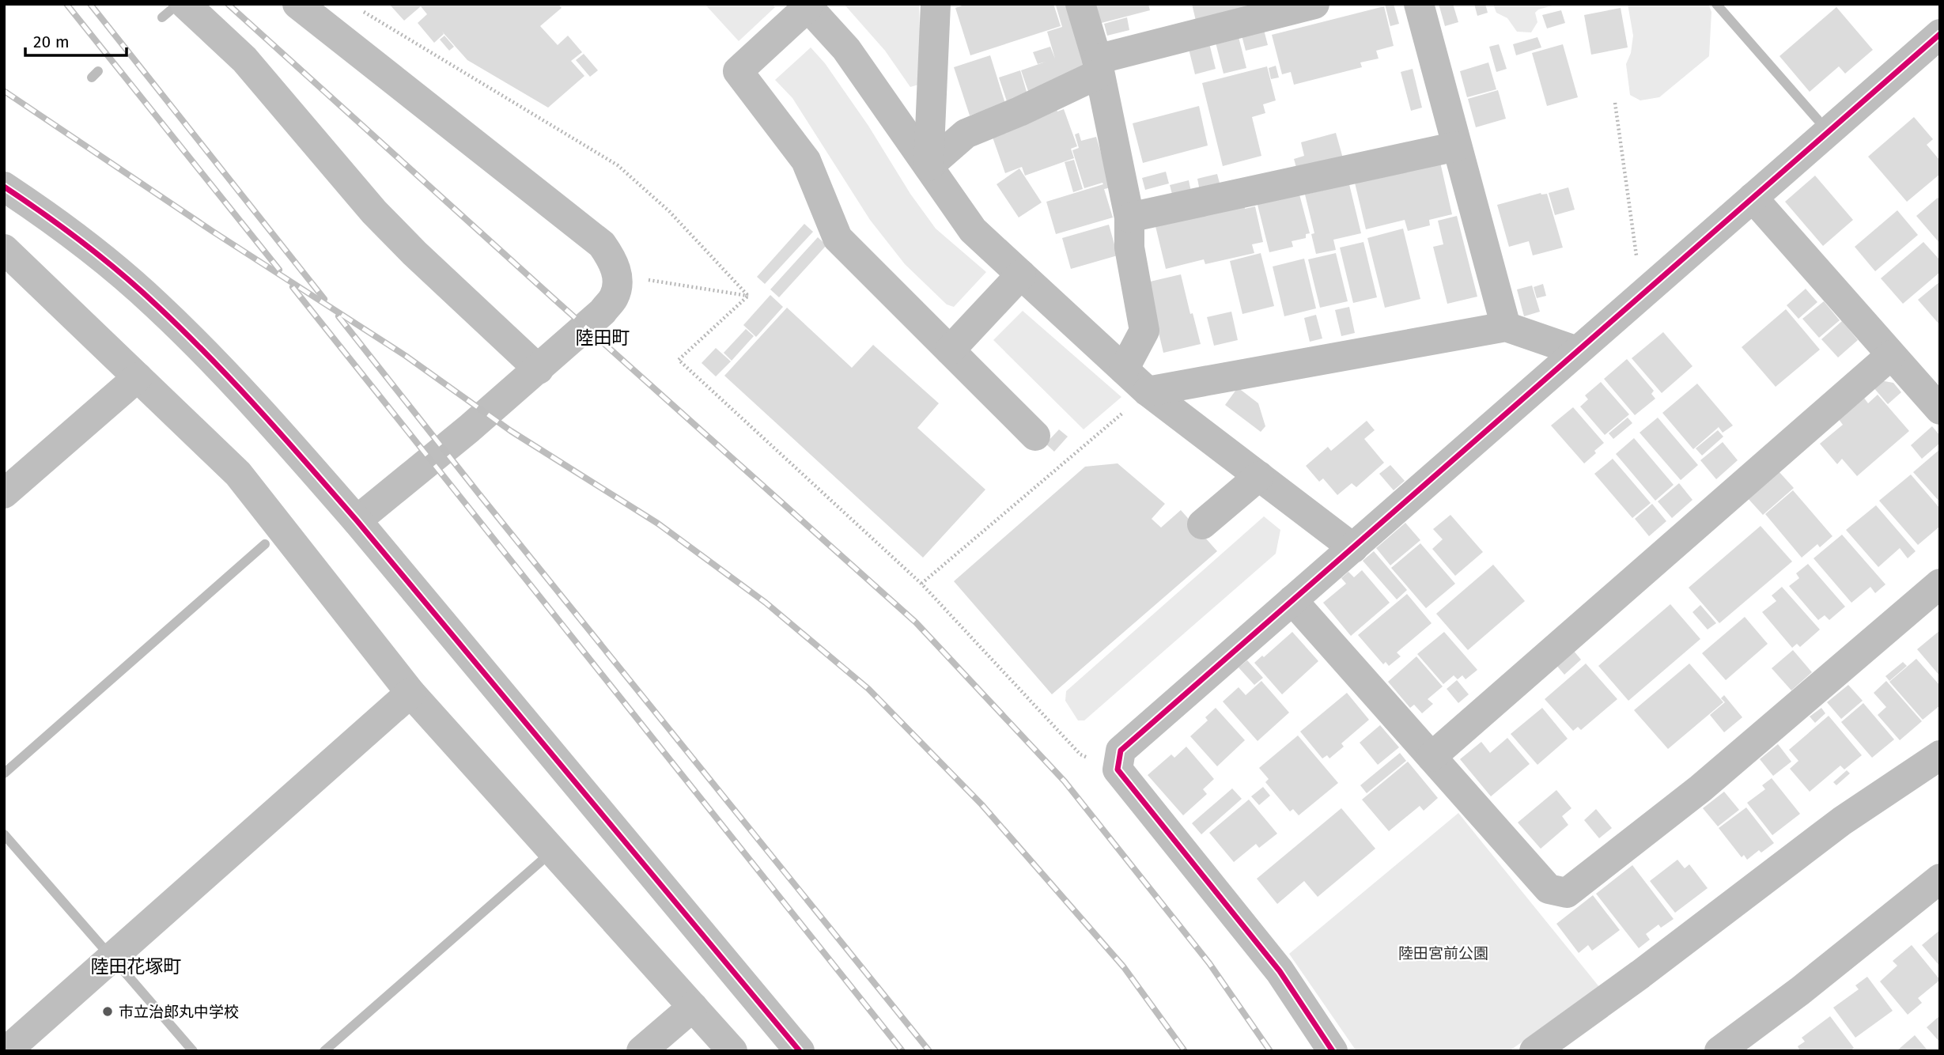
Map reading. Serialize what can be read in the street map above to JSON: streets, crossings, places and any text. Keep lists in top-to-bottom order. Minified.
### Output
{"districts":["陸田町","陸田花塚町"],"parks":["陸田宮前公園"],"places":["市立治郎丸中学校"],"scale_bar":"20 m"}
